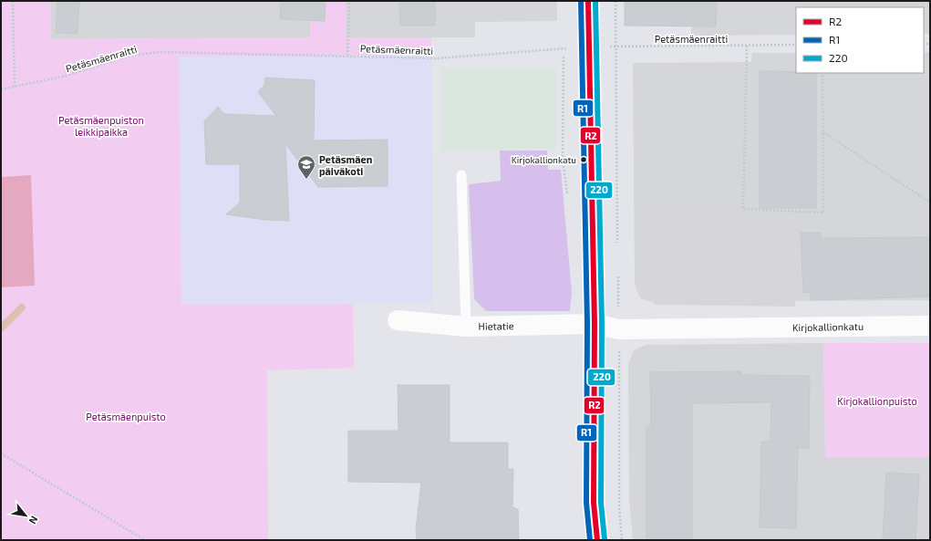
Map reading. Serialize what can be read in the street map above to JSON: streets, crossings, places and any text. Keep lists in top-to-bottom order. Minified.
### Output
{"streets":{"street":["Hietatie","Kirjokallionkatu"],"path":["Petäsmäenraitti"]},"crossings":[["Hietatie","Kirjokallionkatu"]],"parks":["Petäsmäenpuiston leikkipaikka","Kirjokallionpuisto","Petäsmäenpuisto"],"places":{"other":["Kirjokallionkatu"],"school or university":["Petäsmäen päiväkoti"]},"lines":["transit line R2","transit line R1","transit line 220"],"legend":["R2","R1","220"],"north":"bottom right"}
